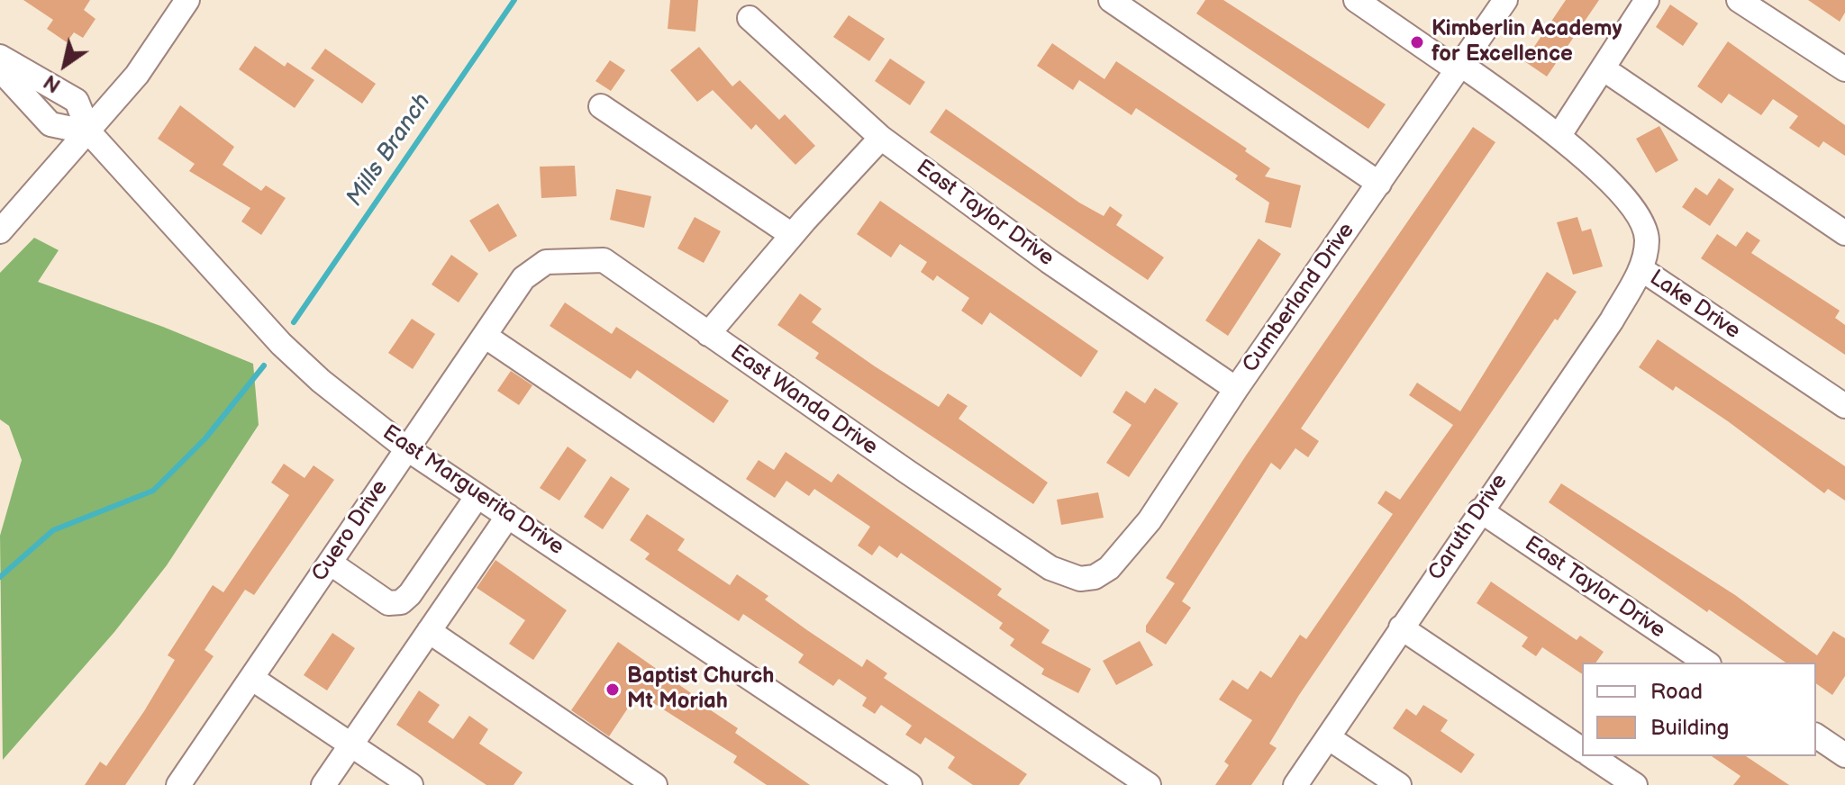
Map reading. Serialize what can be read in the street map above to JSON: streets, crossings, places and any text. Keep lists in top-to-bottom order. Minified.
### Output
{"streets":{"street":["East Taylor Drive","Cumberland Drive","Lake Drive","East Wanda Drive","East Marguerita Drive","Caruth Drive","Cuero Drive"]},"crossings":[["East Taylor Drive","Cumberland Drive"],["East Taylor Drive","Caruth Drive"],["Cumberland Drive","Lake Drive"],["Cumberland Drive","East Wanda Drive"],["Lake Drive","Caruth Drive"],["East Wanda Drive","Cuero Drive"],["East Marguerita Drive","Cuero Drive"]],"water":["Mills Branch"],"places":["Kimberlin Academy for Excellence","Baptist Church Mt Moriah"],"legend":["Road","Building"],"north":"bottom left"}
